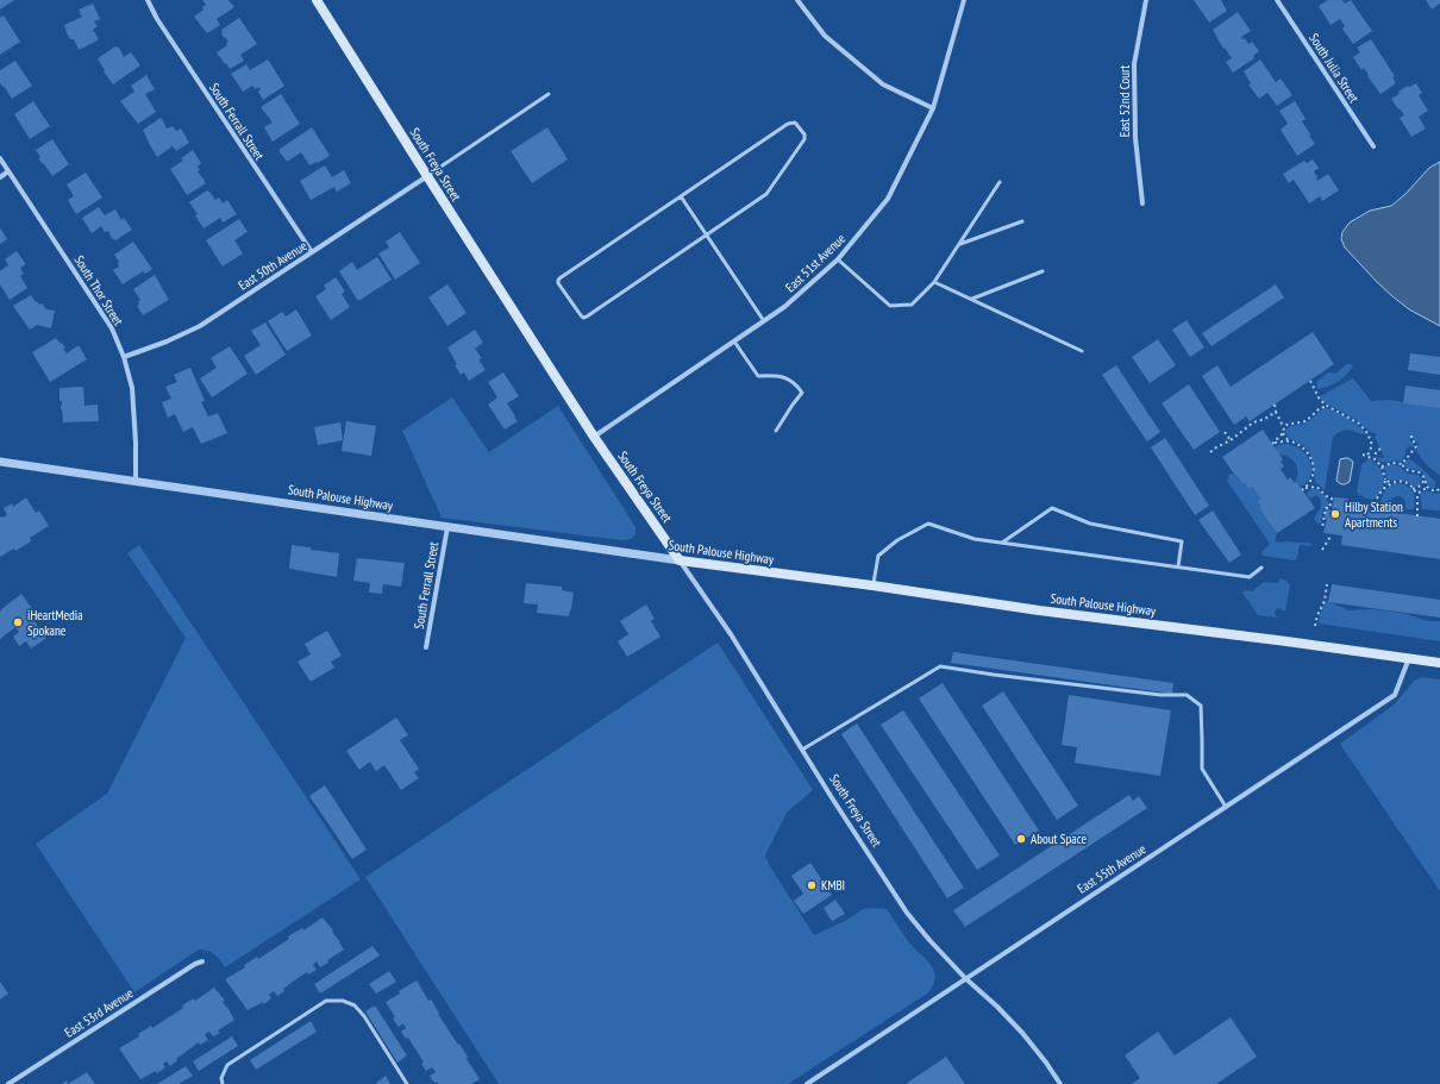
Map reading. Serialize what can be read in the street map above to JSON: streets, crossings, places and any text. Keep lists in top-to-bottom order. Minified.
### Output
{"streets":{"main road":["South Freya Street","South Palouse Highway"],"street":["South Julia Street","East 52nd Court","South Ferrall Street","East 51st Avenue","East 50th Avenue","South Thor Street","East 55th Avenue","East 53rd Avenue"]},"crossings":[["South Ferrall Street","East 50th Avenue"],["South Ferrall Street","South Palouse Highway"],["South Freya Street","East 51st Avenue"],["South Freya Street","East 50th Avenue"],["South Freya Street","South Palouse Highway"],["South Freya Street","East 55th Avenue"],["East 50th Avenue","South Thor Street"],["South Thor Street","South Palouse Highway"],["South Palouse Highway","East 55th Avenue"]],"places":["Hilby Station Apartments","iHeartMedia Spokane","About Space","KMBI"]}
